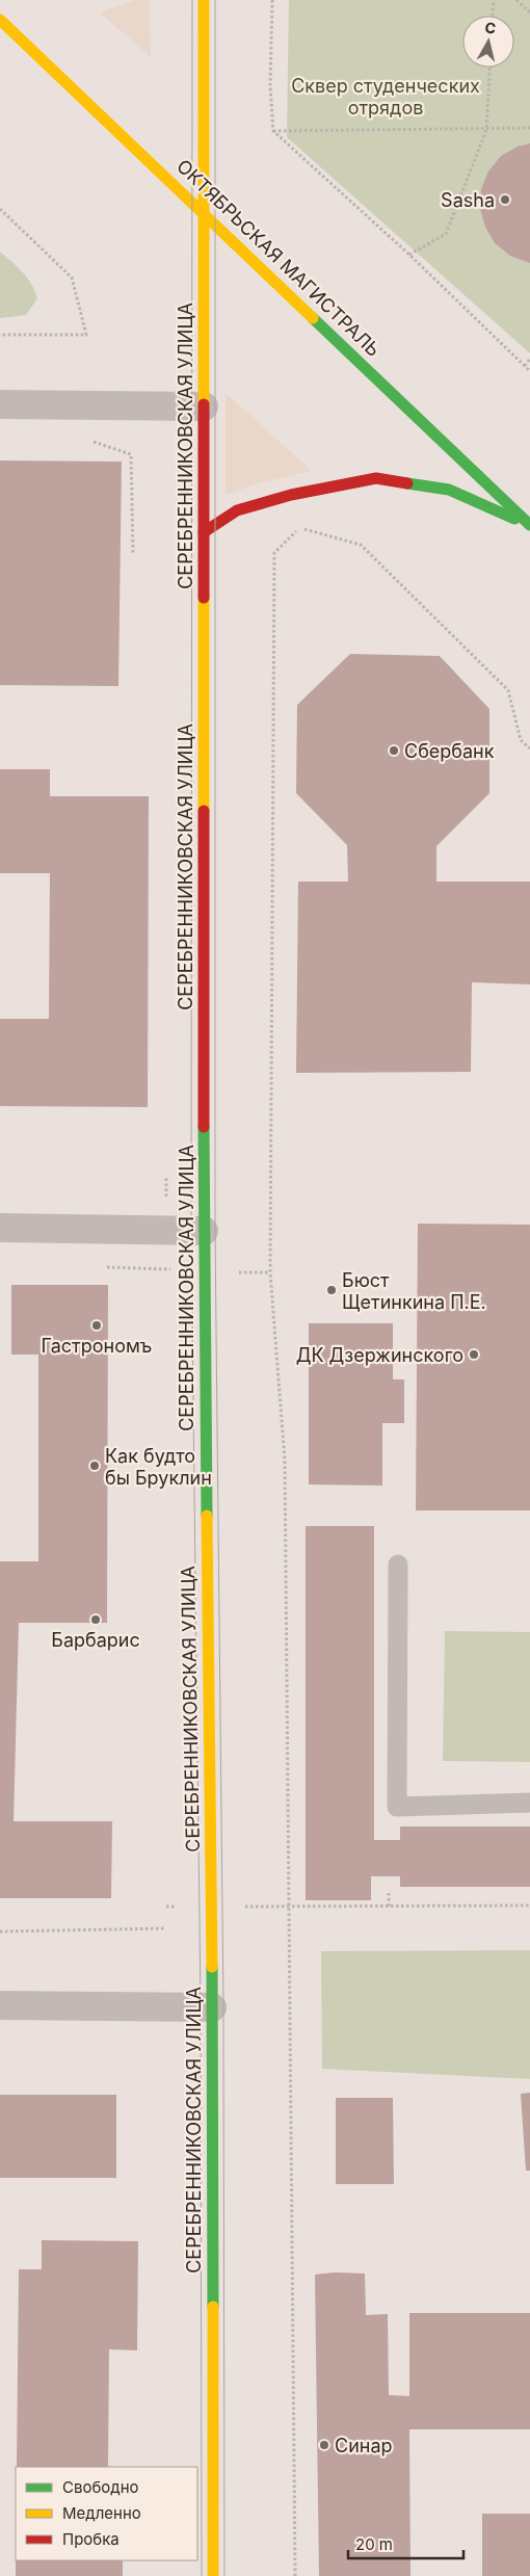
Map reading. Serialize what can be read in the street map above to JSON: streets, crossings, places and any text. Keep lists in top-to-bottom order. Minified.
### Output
{"streets":{"street":["ОКТЯБРЬСКАЯ МАГИСТРАЛЬ","СЕРЕБРЕННИКОВСКАЯ УЛИЦА"]},"crossings":[["ОКТЯБРЬСКАЯ МАГИСТРАЛЬ","СЕРЕБРЕННИКОВСКАЯ УЛИЦА"]],"parks":["Сквер студенческих отрядов"],"places":["Sasha","Сбербанк","Бюст Щетинкина П.Е.","Гастрономъ","ДК Дзержинского","Как будто бы Бруклин","Барбарис","Синар"],"legend":["Свободно","Медленно","Пробка"],"scale_bar":"20 m","north":"top"}
